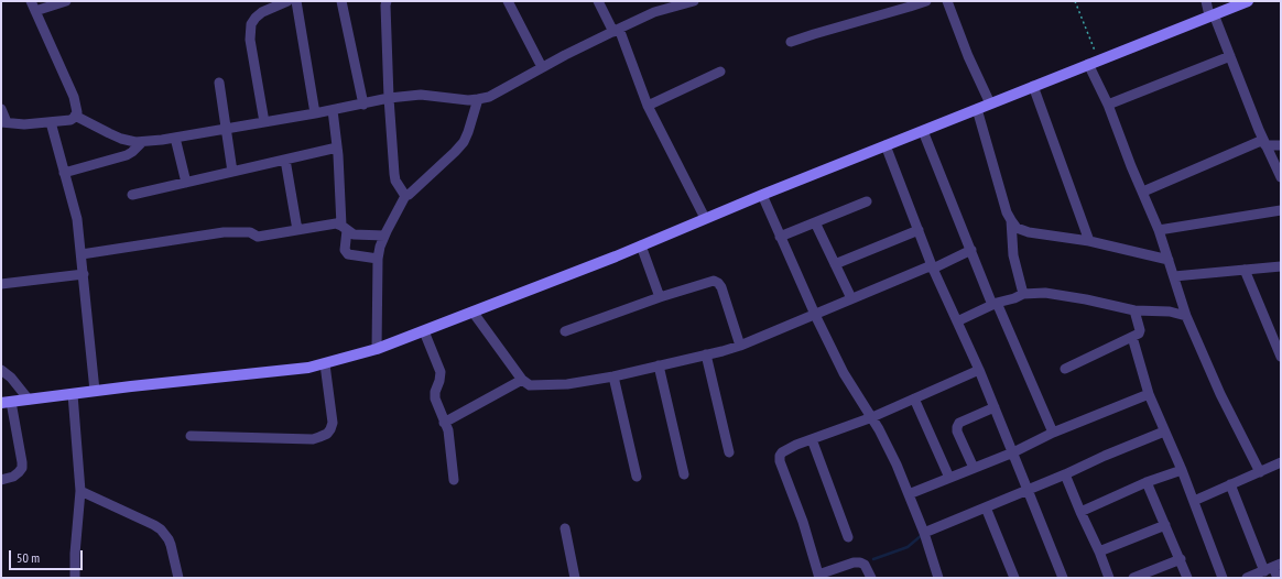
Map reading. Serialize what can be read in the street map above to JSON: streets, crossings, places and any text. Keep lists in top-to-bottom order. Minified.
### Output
{"scale_bar":"50 m"}
